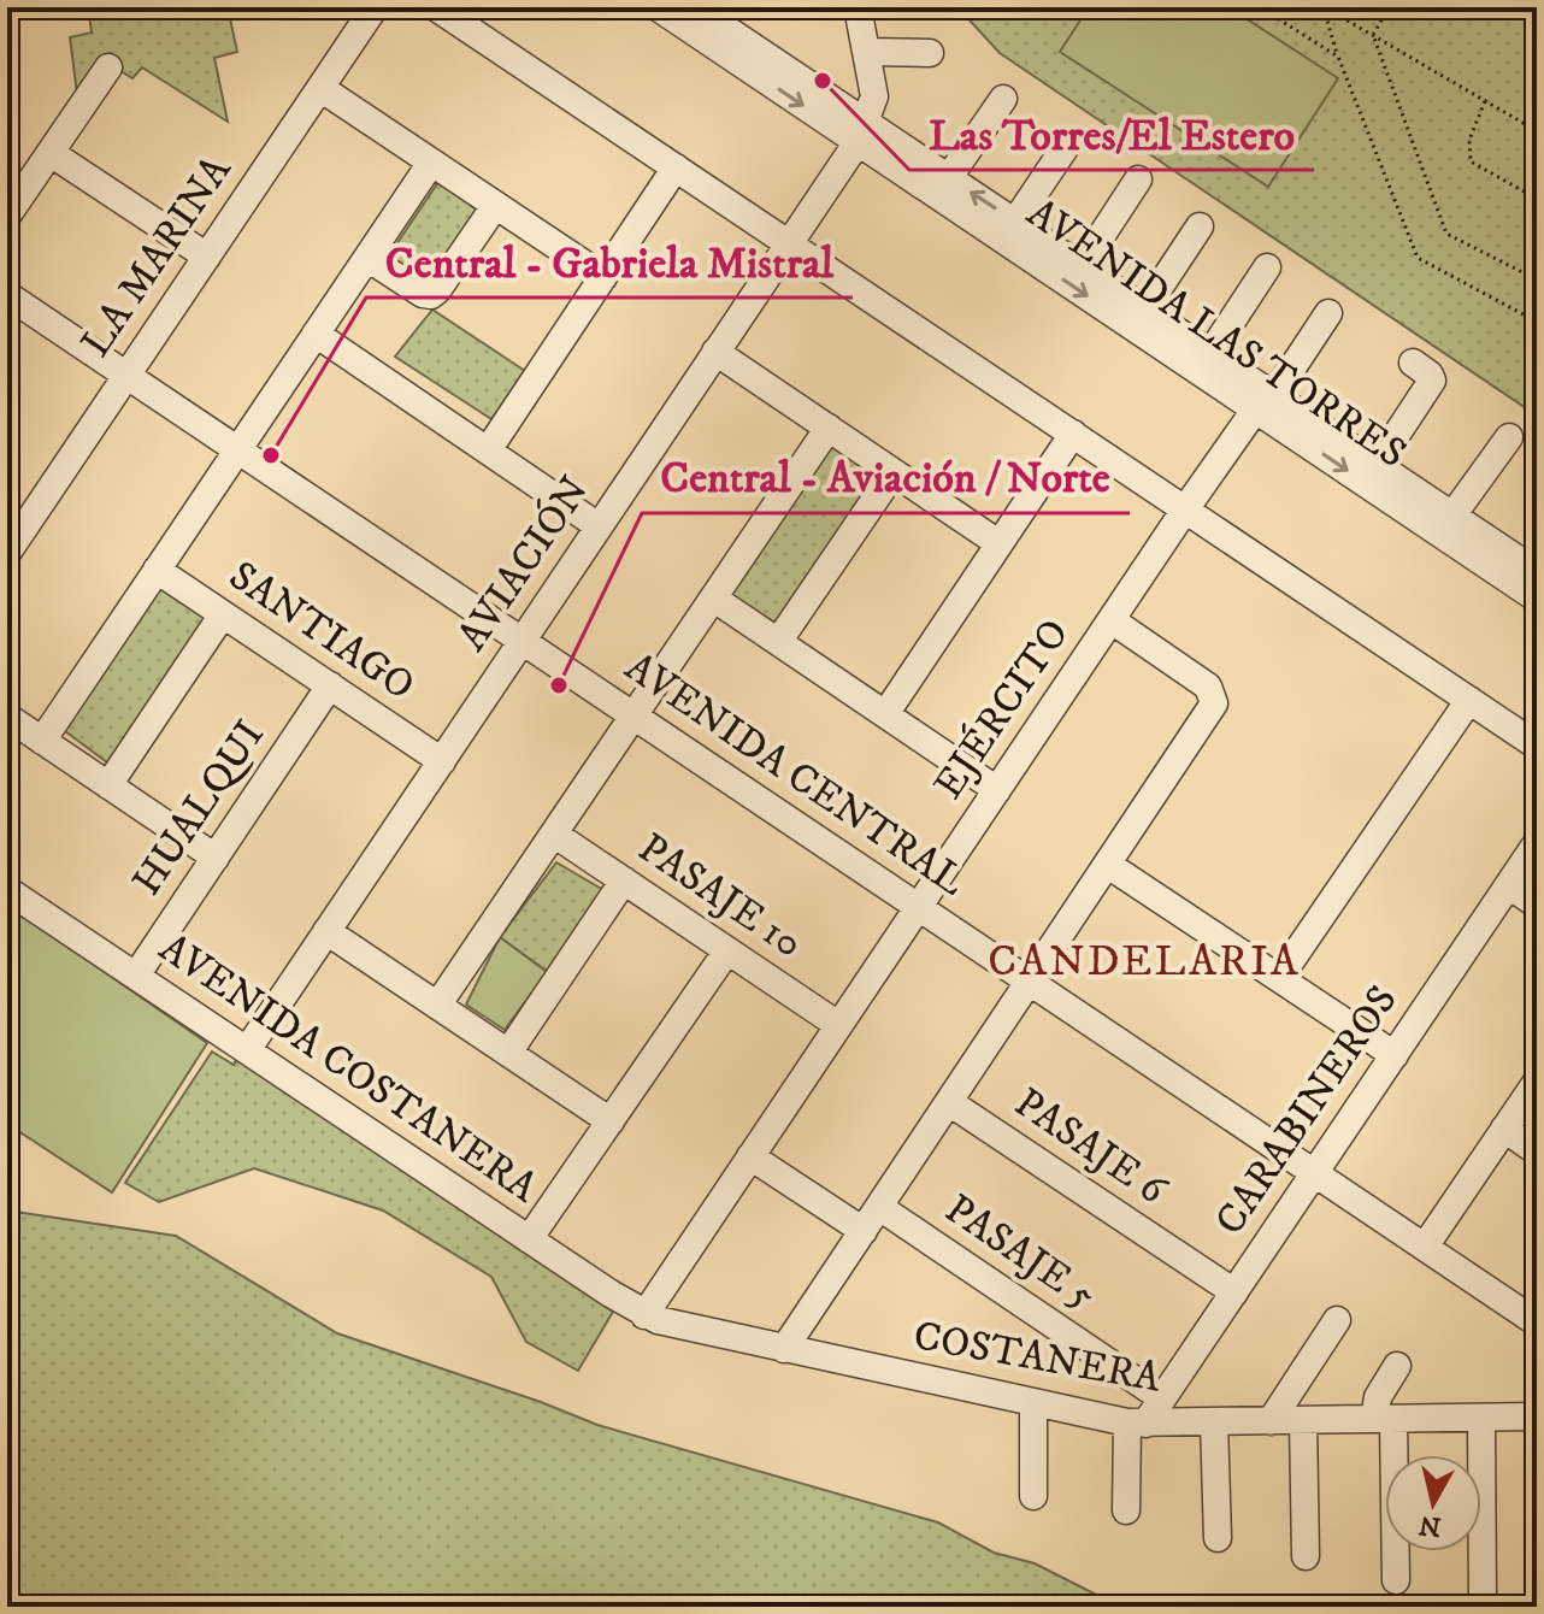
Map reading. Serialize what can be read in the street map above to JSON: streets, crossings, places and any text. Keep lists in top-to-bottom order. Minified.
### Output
{"streets":{"street":["LA MARINA","AVENIDA LAS TORRES","AVIACIÓN","SANTIAGO","EJÉRCITO","AVENIDA CENTRAL","HUALQUI","PASAJE 10","AVENIDA COSTANERA","CARABINEROS","PASAJE 6","PASAJE 5","COSTANERA"]},"crossings":[["LA MARINA","AVENIDA CENTRAL"],["AVENIDA LAS TORRES","AVIACIÓN"],["AVENIDA LAS TORRES","EJÉRCITO"],["AVIACIÓN","SANTIAGO"],["AVIACIÓN","AVENIDA CENTRAL"],["AVIACIÓN","AVENIDA COSTANERA"],["SANTIAGO","HUALQUI"],["EJÉRCITO","AVENIDA CENTRAL"],["EJÉRCITO","PASAJE 10"],["EJÉRCITO","AVENIDA COSTANERA"],["EJÉRCITO","COSTANERA"],["AVENIDA CENTRAL","CARABINEROS"],["HUALQUI","AVENIDA COSTANERA"],["AVENIDA COSTANERA","COSTANERA"],["CARABINEROS","PASAJE 6"],["CARABINEROS","PASAJE 5"],["CARABINEROS","COSTANERA"]],"districts":["CANDELARIA"],"places":["Las Torres/El Estero","Central - Gabriela Mistral","Central - Aviación / Norte"],"north":"bottom"}
